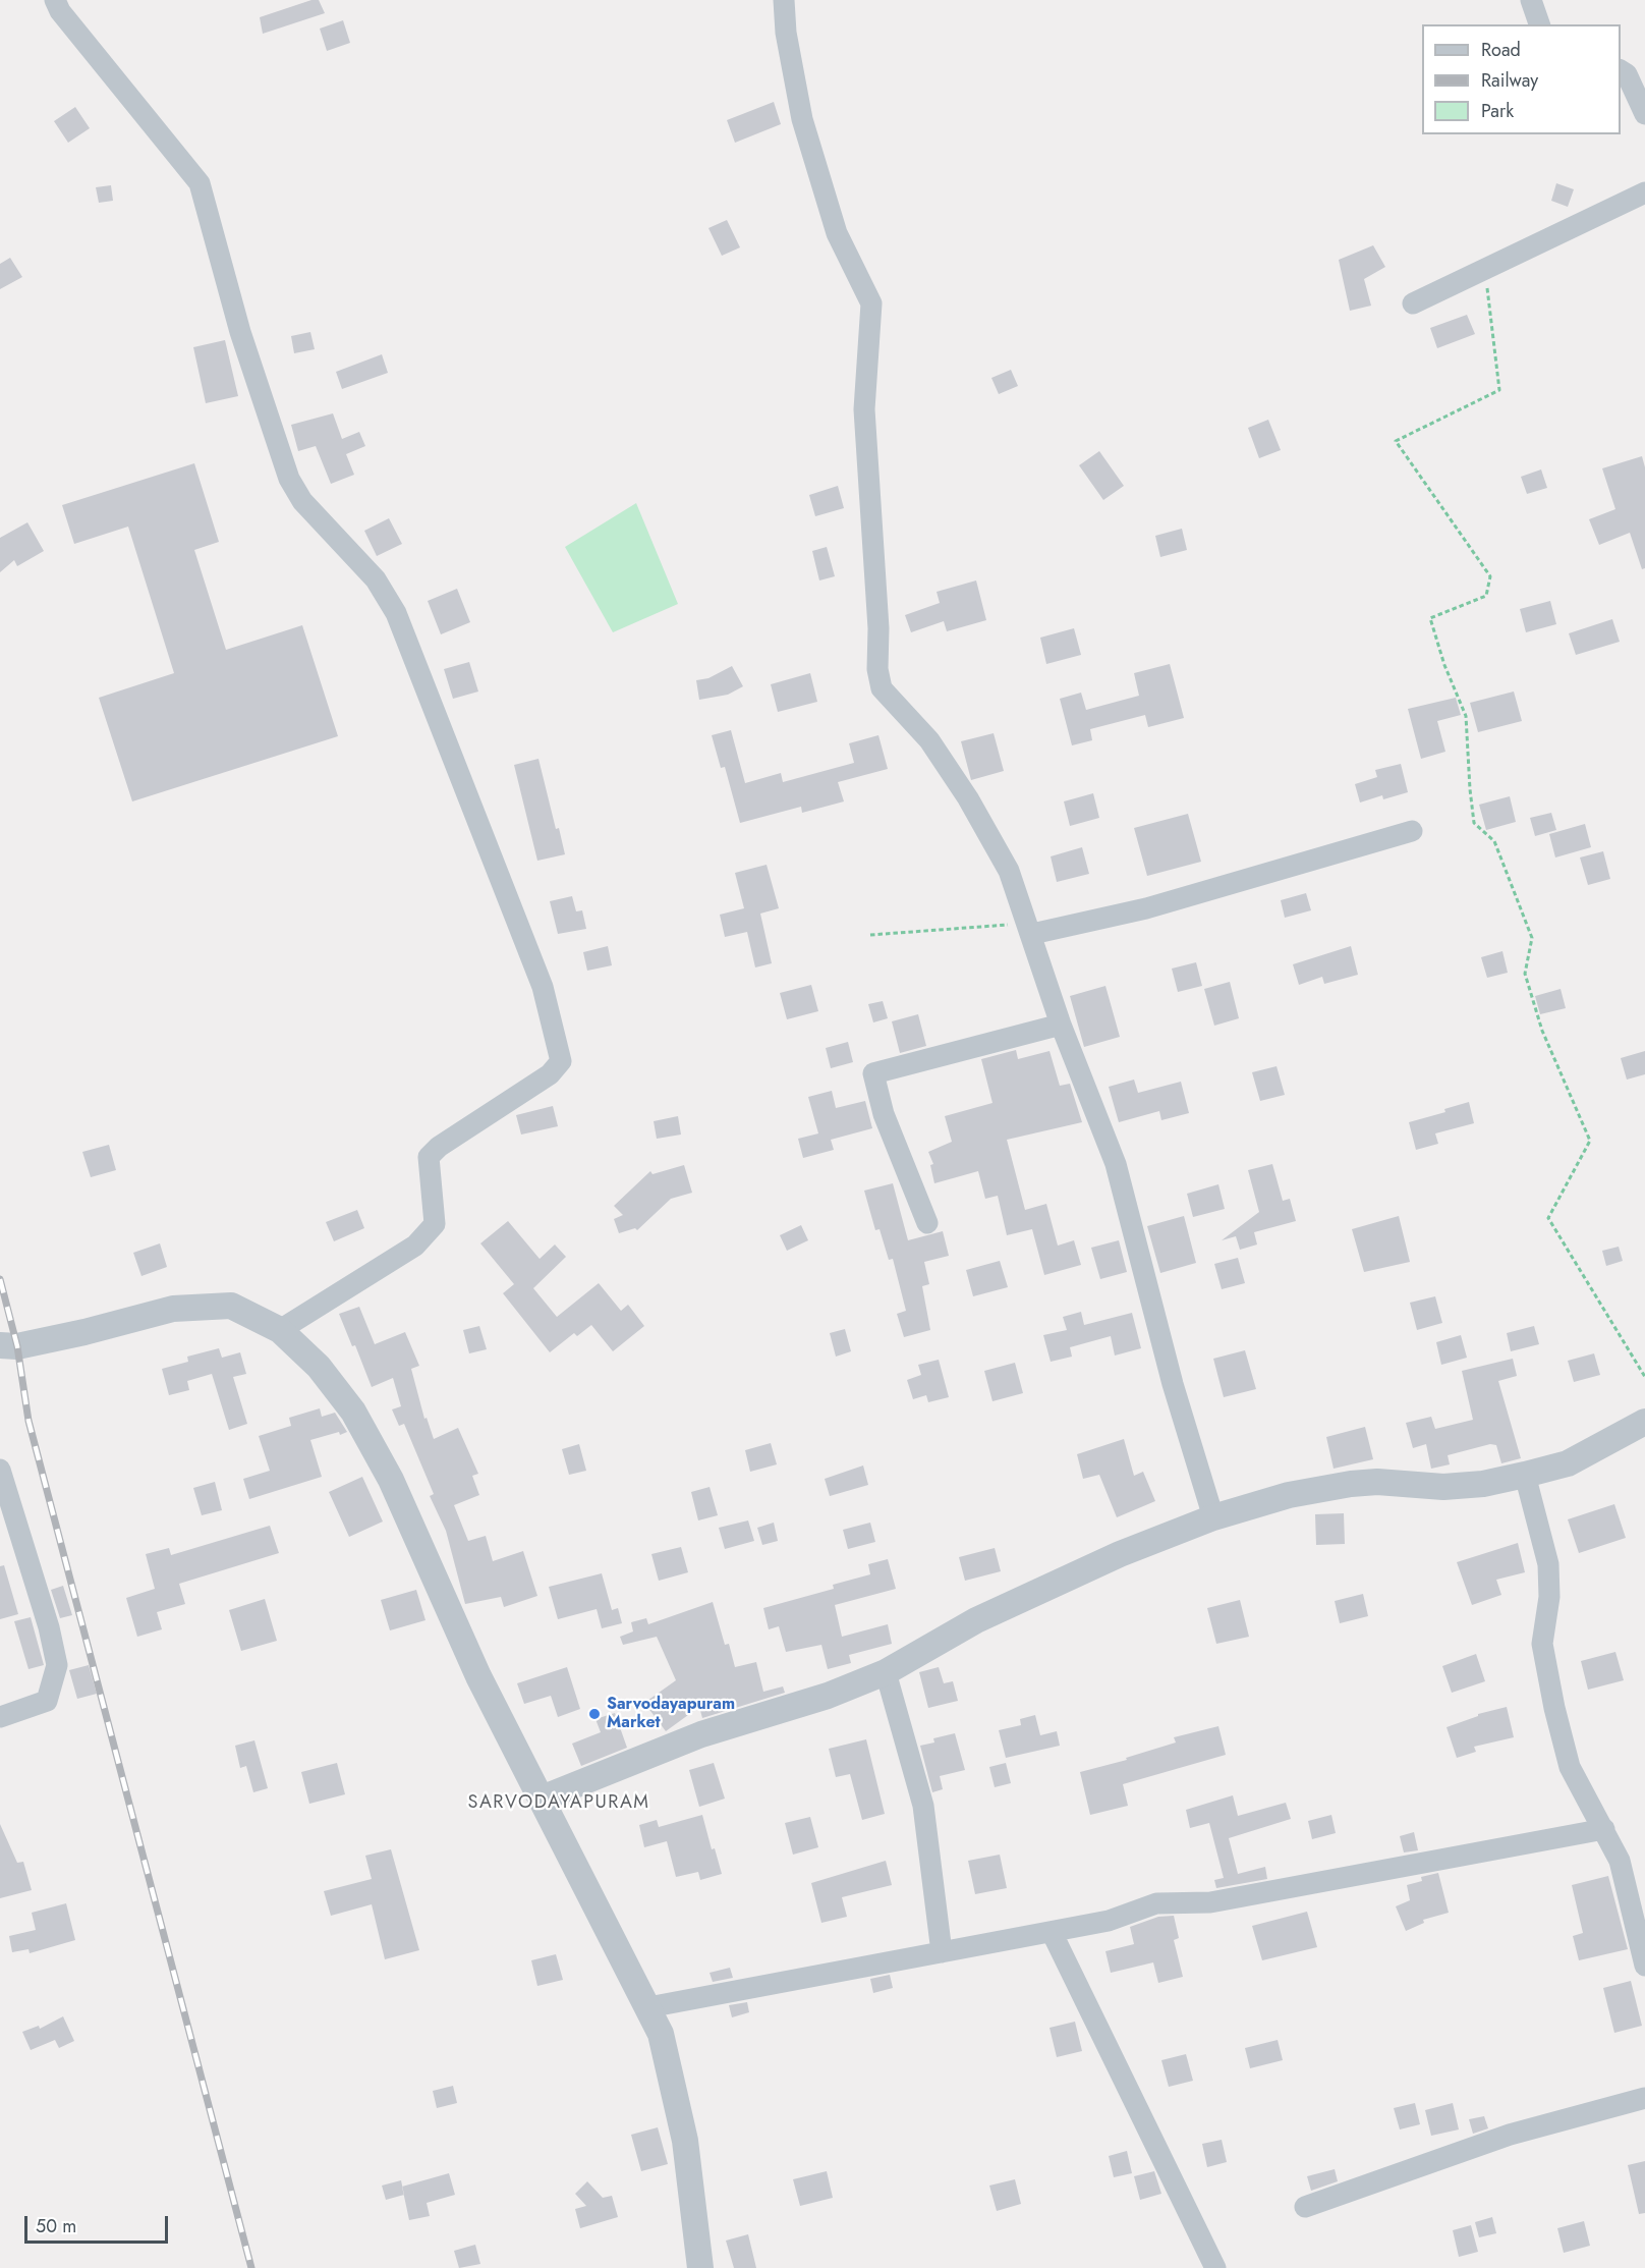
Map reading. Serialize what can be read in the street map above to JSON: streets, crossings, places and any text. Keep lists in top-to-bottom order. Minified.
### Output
{"districts":["SARVODAYAPURAM"],"places":["Sarvodayapuram Market"],"legend":["Road","Railway","Park"],"scale_bar":"50 m"}
